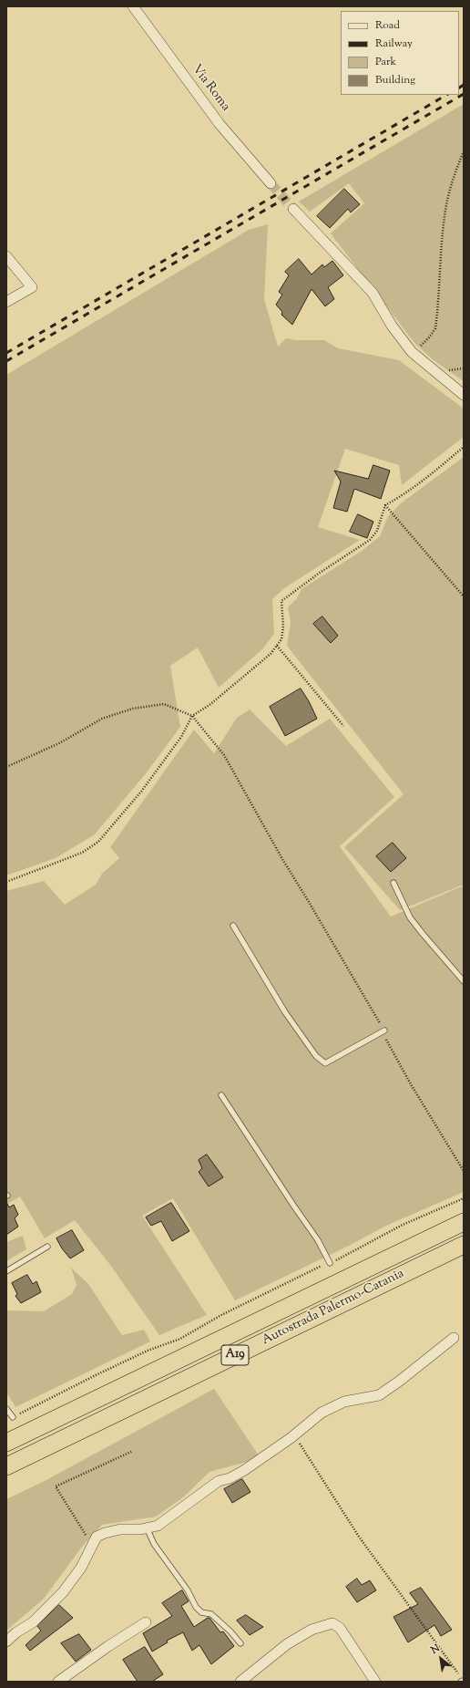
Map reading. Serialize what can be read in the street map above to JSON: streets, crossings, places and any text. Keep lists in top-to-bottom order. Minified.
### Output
{"streets":{"highway":["Autostrada Palermo-Catania","A19"],"street":["Via Roma"]},"legend":["Road","Railway","Park","Building"],"north":"top left"}
